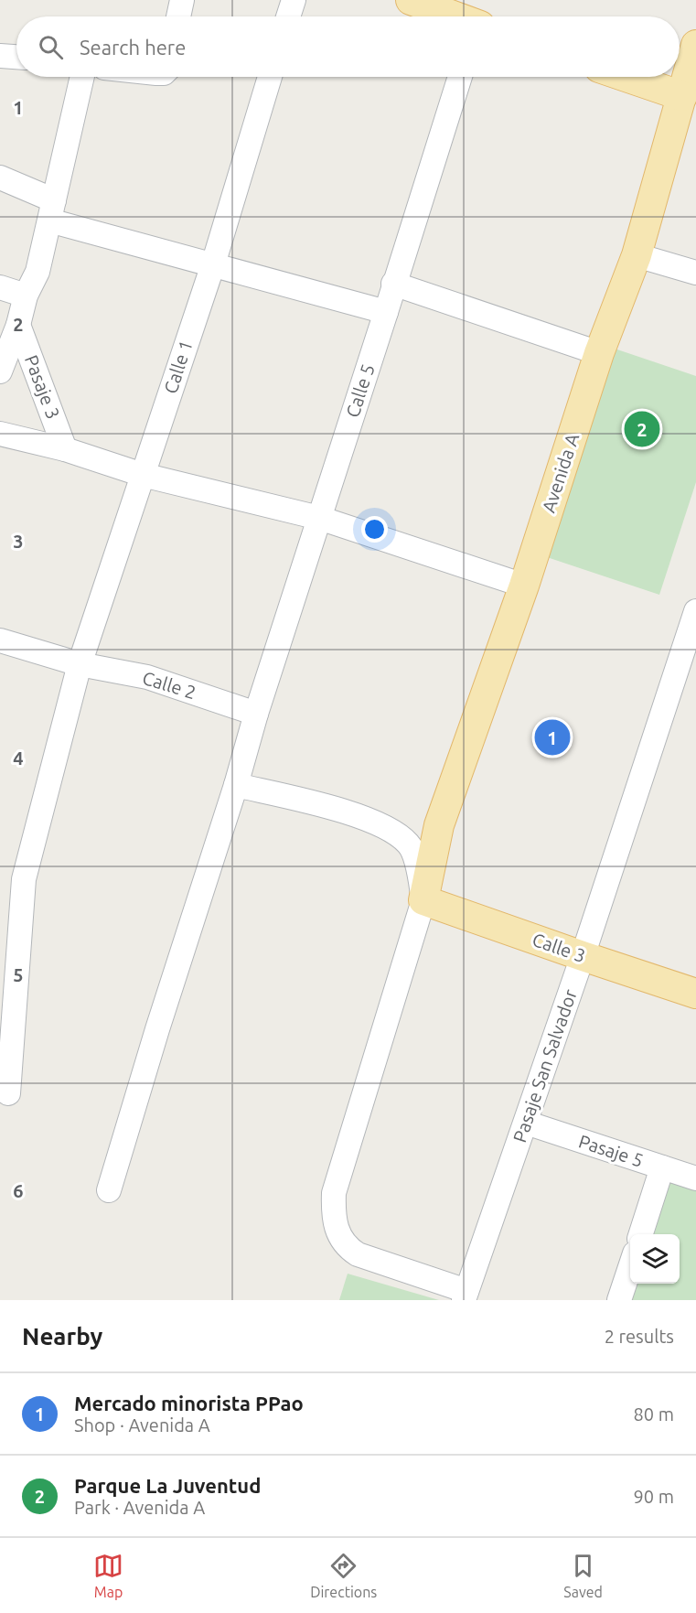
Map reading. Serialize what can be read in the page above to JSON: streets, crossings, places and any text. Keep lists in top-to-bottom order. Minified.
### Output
{"streets":{"main road":["Avenida A","Calle 3"],"street":["Calle 1","Pasaje 3","Calle 5","Calle 2","Pasaje San Salvador","Pasaje 5"]},"crossings":[["Calle 1","Calle 2"],["Calle 5","Calle 2"],["Avenida A","Calle 3"],["Calle 3","Pasaje San Salvador"],["Pasaje San Salvador","Pasaje 5"]],"page":{"search":"Search here","pins":["2","1"],"heading":["Nearby","2 results"],"list":[{"mark":"1","name":"Mercado minorista PPao","note":"Shop · Avenida A","value":"80 m"},{"mark":"2","name":"Parque La Juventud","note":"Park · Avenida A","value":"90 m"}],"nav":["Map","Directions","Saved"]},"grid":{"rows":["1","2","3","4","5","6"]}}
